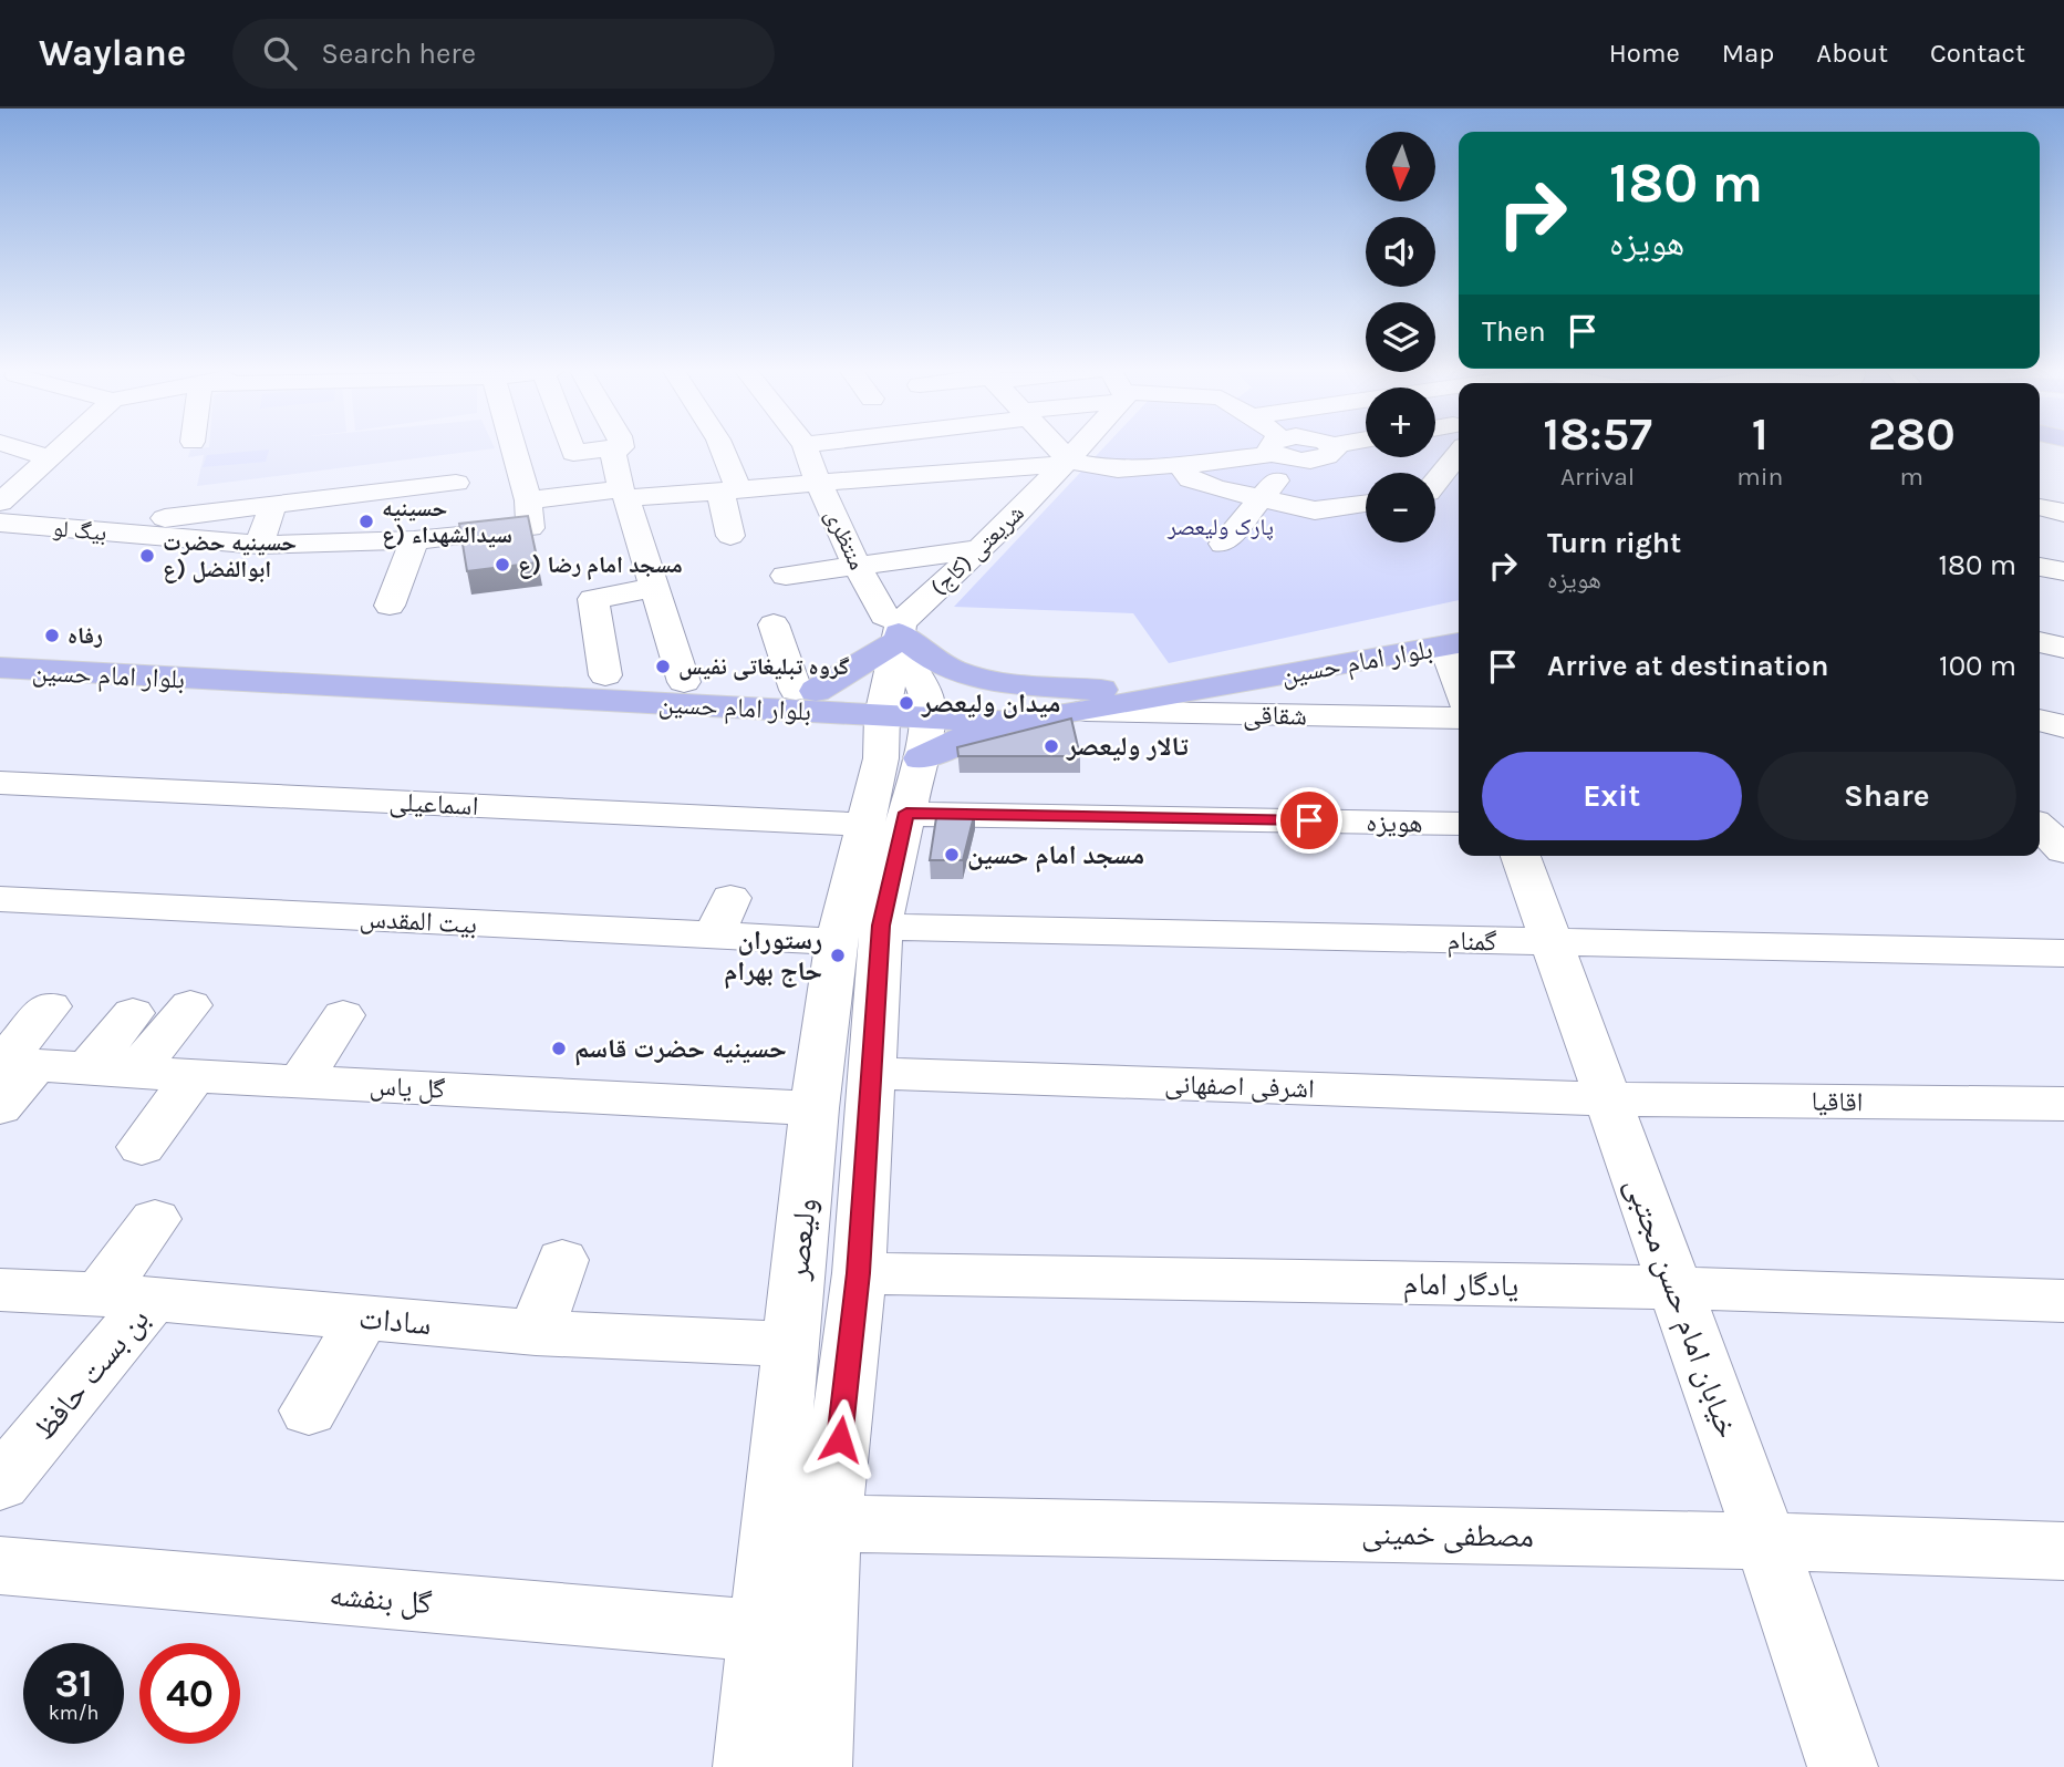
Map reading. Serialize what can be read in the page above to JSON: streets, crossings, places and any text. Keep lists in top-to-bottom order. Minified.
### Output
{"streets":{"main road":["بلوار امام حسین"],"street":["بیگ لو","منتظری","شریعتی (کاج)","شقاقی","اسماعیلی","هویزه","بیت المقدس","گمنام","اشرفی اصفهانی","گل یاس","اقاقیا","ولیعصر","یادگار امام","خیابان امام حسن مجتبی","سادات","بن بست حافظ","مصطفی خمینی","گل بنفشه"]},"crossings":[["بیگ لو","منتظری"],["منتظری","شریعتی (کاج)"],["منتظری","بلوار امام حسین"],["منتظری","ولیعصر"],["بلوار امام حسین","شقاقی"],["بلوار امام حسین","ولیعصر"],["اسماعیلی","هویزه"],["اسماعیلی","ولیعصر"],["هویزه","ولیعصر"],["بیت المقدس","گمنام"],["بیت المقدس","ولیعصر"],["گمنام","ولیعصر"],["گمنام","خیابان امام حسن مجتبی"],["اشرفی اصفهانی","اقاقیا"],["اشرفی اصفهانی","ولیعصر"],["اشرفی اصفهانی","خیابان امام حسن مجتبی"],["گل یاس","ولیعصر"],["اقاقیا","خیابان امام حسن مجتبی"],["ولیعصر","یادگار امام"],["ولیعصر","سادات"],["ولیعصر","مصطفی خمینی"],["ولیعصر","گل بنفشه"],["یادگار امام","خیابان امام حسن مجتبی"],["خیابان امام حسن مجتبی","مصطفی خمینی"],["سادات","بن بست حافظ"]],"parks":["پارک ولیعصر"],"places":["حسینیه سیدالشهداء (ع","حسینیه حضرت ابوالفضل (ع","مسجد امام رضا (ع","رفاه","گروه تبلیغاتی نفیس","میدان ولیعصر","تالار ولیعصر","مسجد امام حسین","رستوران حاج بهرام","حسینیه حضرت قاسم"],"north":"bottom","page":{"header":"Waylane","search":"Search here","nav":["Home","Map","About","Contact"],"map_buttons":["+","−"],"turn":["180 m","هویزه"],"then":"Then","eta":["18:57","Arrival","1","min","280","m"],"list":[{"name":"Turn right","note":"هویزه","value":"180 m"},{"name":"Arrive at destination","value":"100 m"}],"buttons":["Exit","Share"],"speed":"31 km/h","limit":"40"}}
